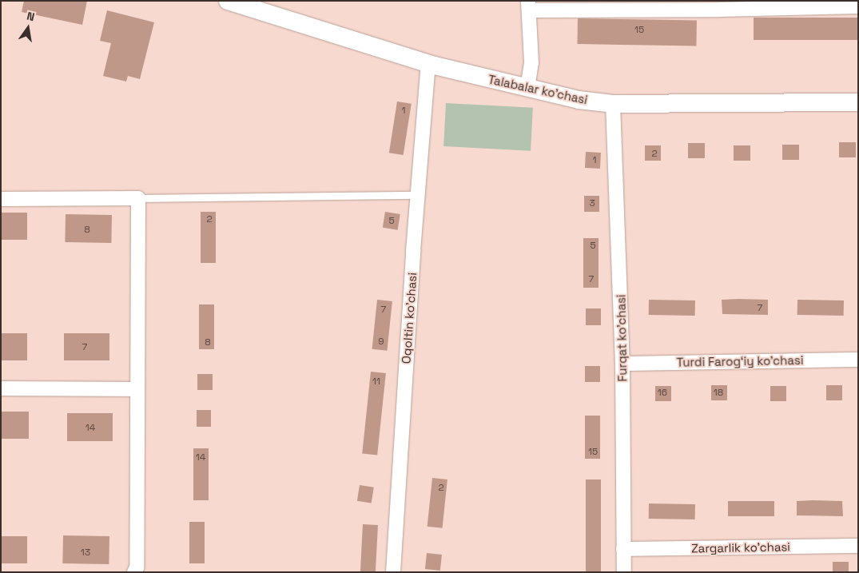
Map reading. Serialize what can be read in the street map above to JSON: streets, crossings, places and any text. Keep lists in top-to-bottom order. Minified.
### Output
{"streets":{"street":["Talabalar ko'chasi","Oqoltin ko'chasi","Furqat ko'chasi","Turdi Farog‘iy ko'chasi","Zargarlik ko'chasi"]},"crossings":[["Talabalar ko'chasi","Oqoltin ko'chasi"],["Talabalar ko'chasi","Furqat ko'chasi"],["Furqat ko'chasi","Turdi Farog‘iy ko'chasi"],["Furqat ko'chasi","Zargarlik ko'chasi"]],"house_numbers":["15","1","2","1","3","2","5","8","5","7","7","7","9","8","7","11","16","18","14","15","14","2","13"],"north":"top"}
